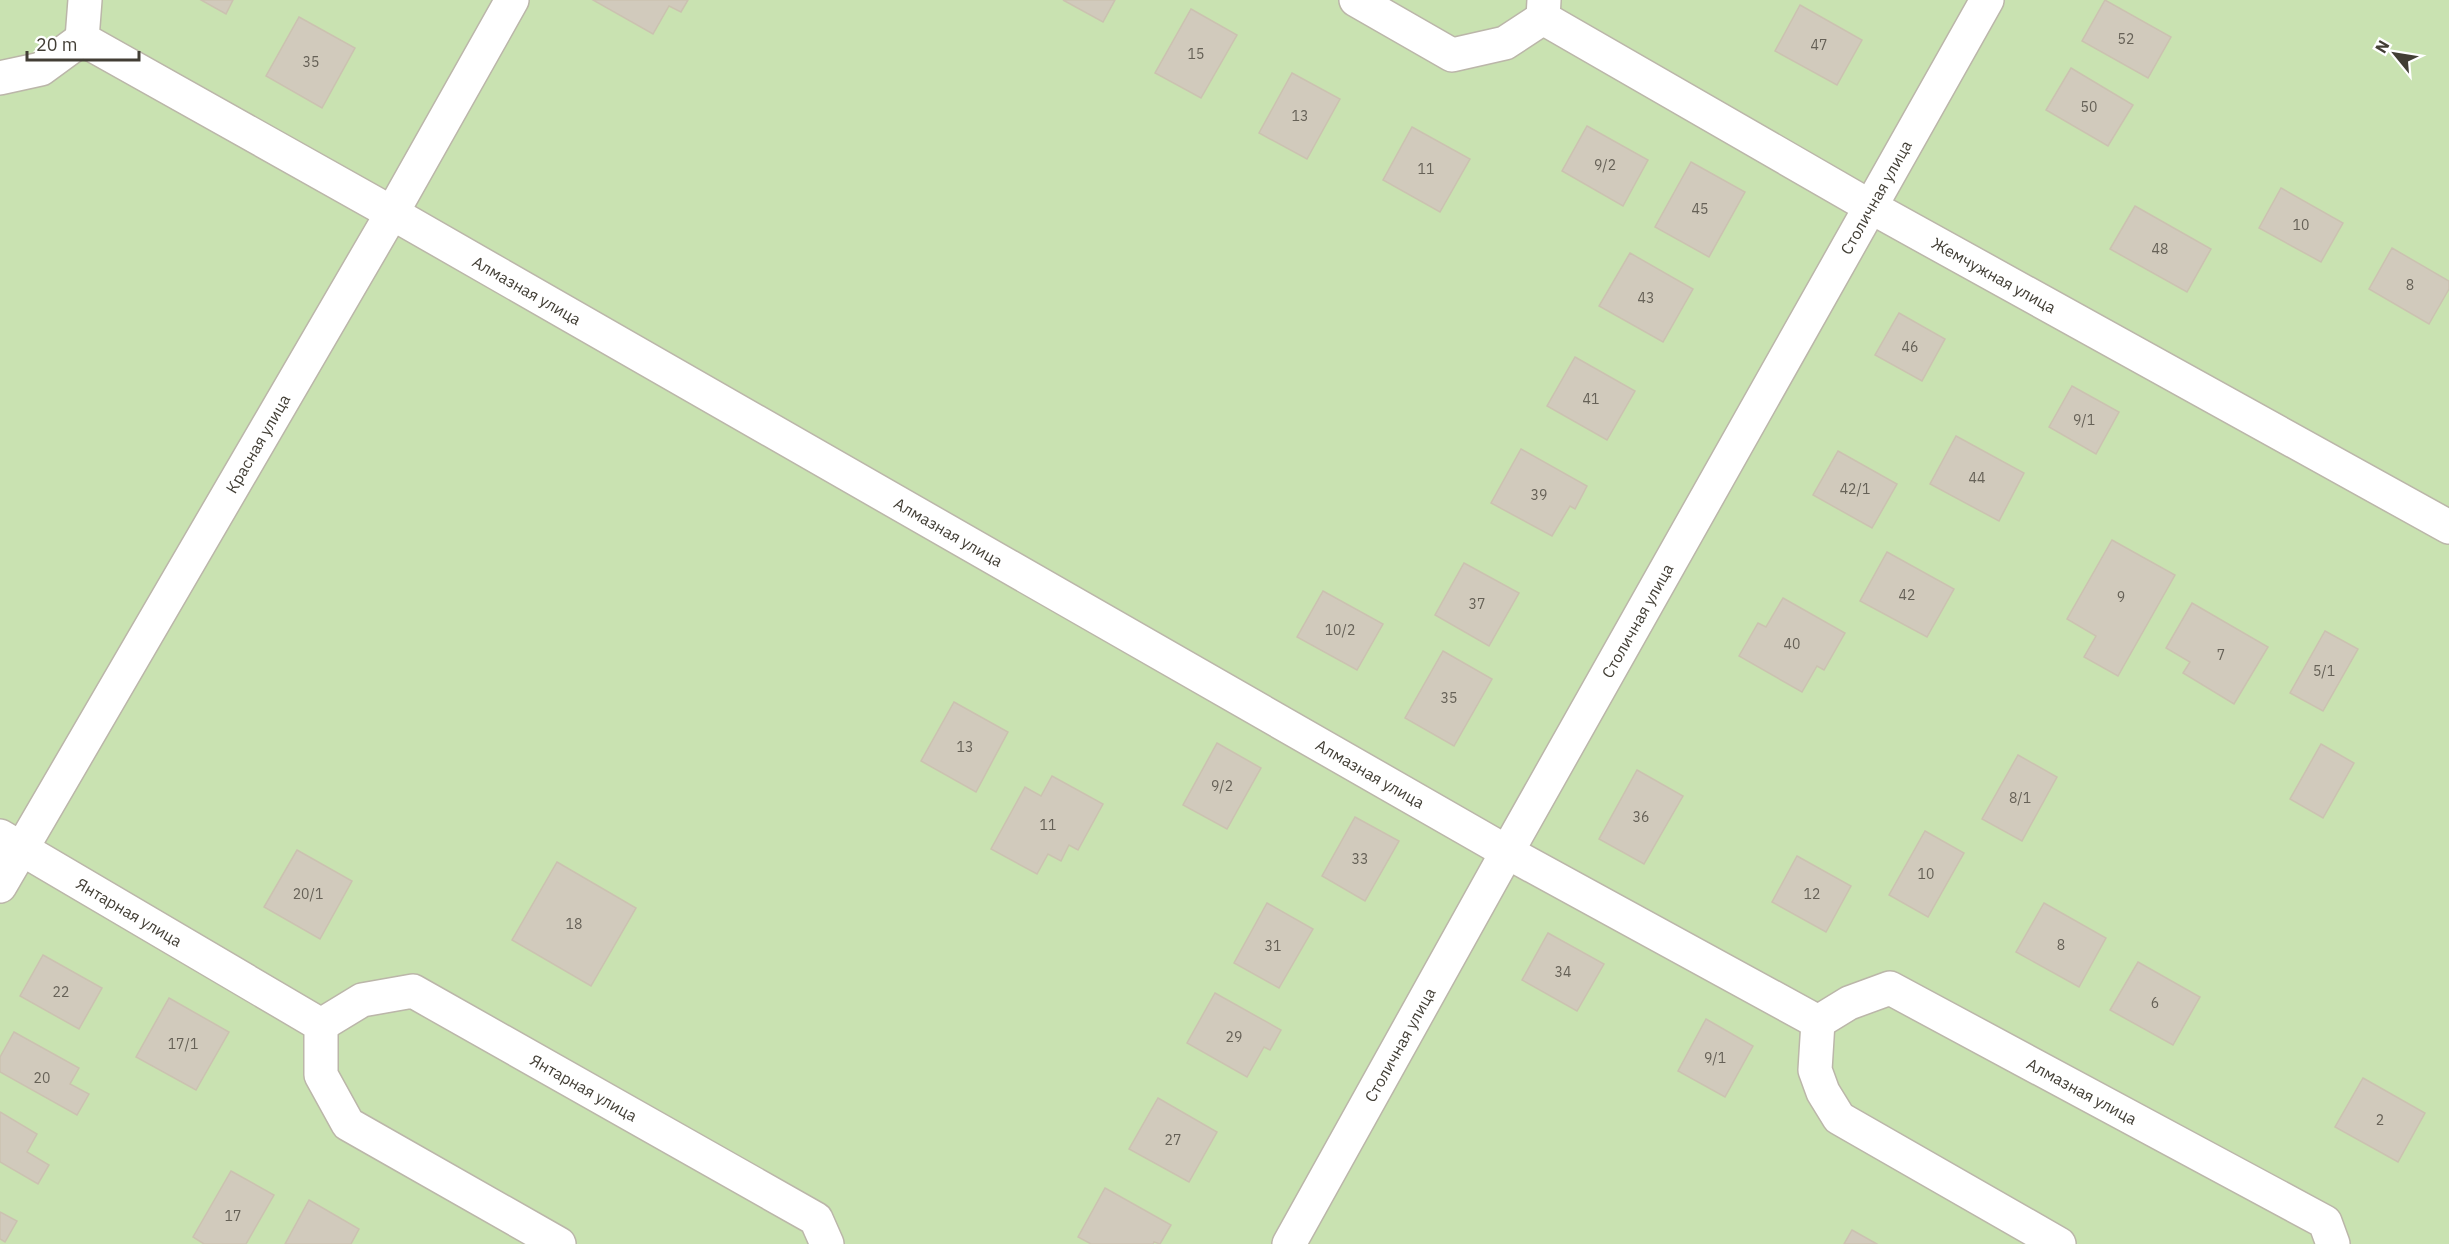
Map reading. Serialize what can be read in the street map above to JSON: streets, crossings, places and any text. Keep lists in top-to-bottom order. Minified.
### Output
{"streets":{"street":["Столичная улица","Жемчужная улица","Алмазная улица","Красная улица","Янтарная улица"]},"crossings":[["Столичная улица","Жемчужная улица"],["Столичная улица","Алмазная улица"],["Алмазная улица","Красная улица"],["Красная улица","Янтарная улица"]],"house_numbers":["52","47","15","35","50","13","9/2","11","45","10","48","8","43","46","41","9/1","44","42/1","39","42","9","37","10/2","40","7","5/1","35","13","9/2","8/1","36","11","33","10","20/1","12","18","8","31","34","22","6","29","17/1","9/1","20","2","27","17"],"scale_bar":"20 m","north":"top left"}
